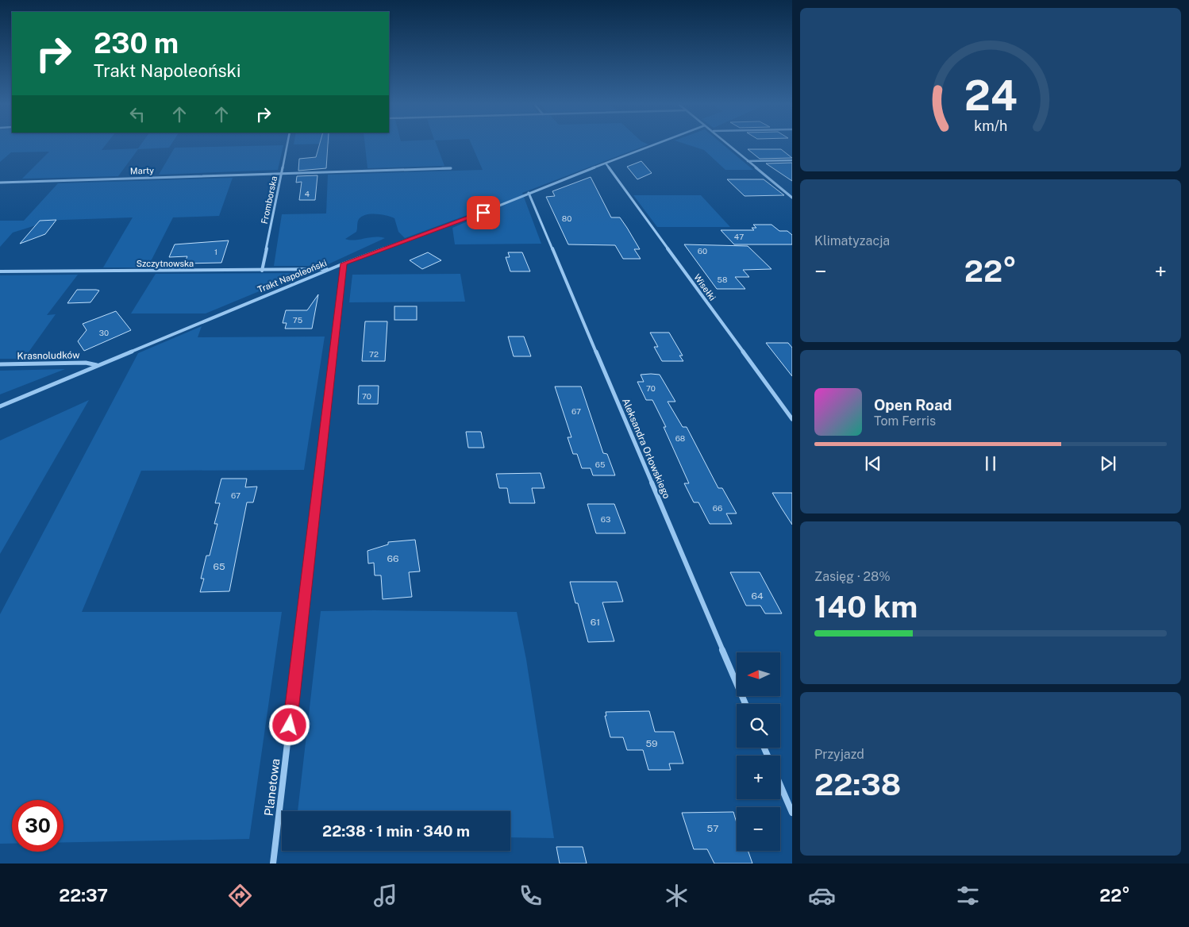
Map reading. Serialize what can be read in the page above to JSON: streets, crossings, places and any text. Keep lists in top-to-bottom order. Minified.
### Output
{"streets":{"street":["Marty","Fromborska","Szczytnowska","Trakt Napoleoński","Wisełki","Krasnoludków","Aleksandra Orłowskiego","Planetowa"]},"crossings":[["Marty","Fromborska"],["Fromborska","Szczytnowska"],["Szczytnowska","Trakt Napoleoński"],["Trakt Napoleoński","Wisełki"],["Trakt Napoleoński","Krasnoludków"],["Trakt Napoleoński","Aleksandra Orłowskiego"],["Trakt Napoleoński","Planetowa"]],"house_numbers":["4","80","47","60","1","58","75","30","72","70","70","67","68","65","67","66","63","66","65","64","61","59","57"],"north":"left","page":{"turn":["230 m","Trakt Napoleoński"],"tile":["Klimatyzacja",["Zasięg · 28%","140 km"],["Przyjazd","22:38"]],"heat":["−","22°","+"],"song":["Open Road","Tom Ferris"],"map_buttons":["+","−"],"limit":"30","trip":"22:38 · 1 min · 340 m","tabs":["22:37","22°"],"gauge":["24","km/h"]}}
